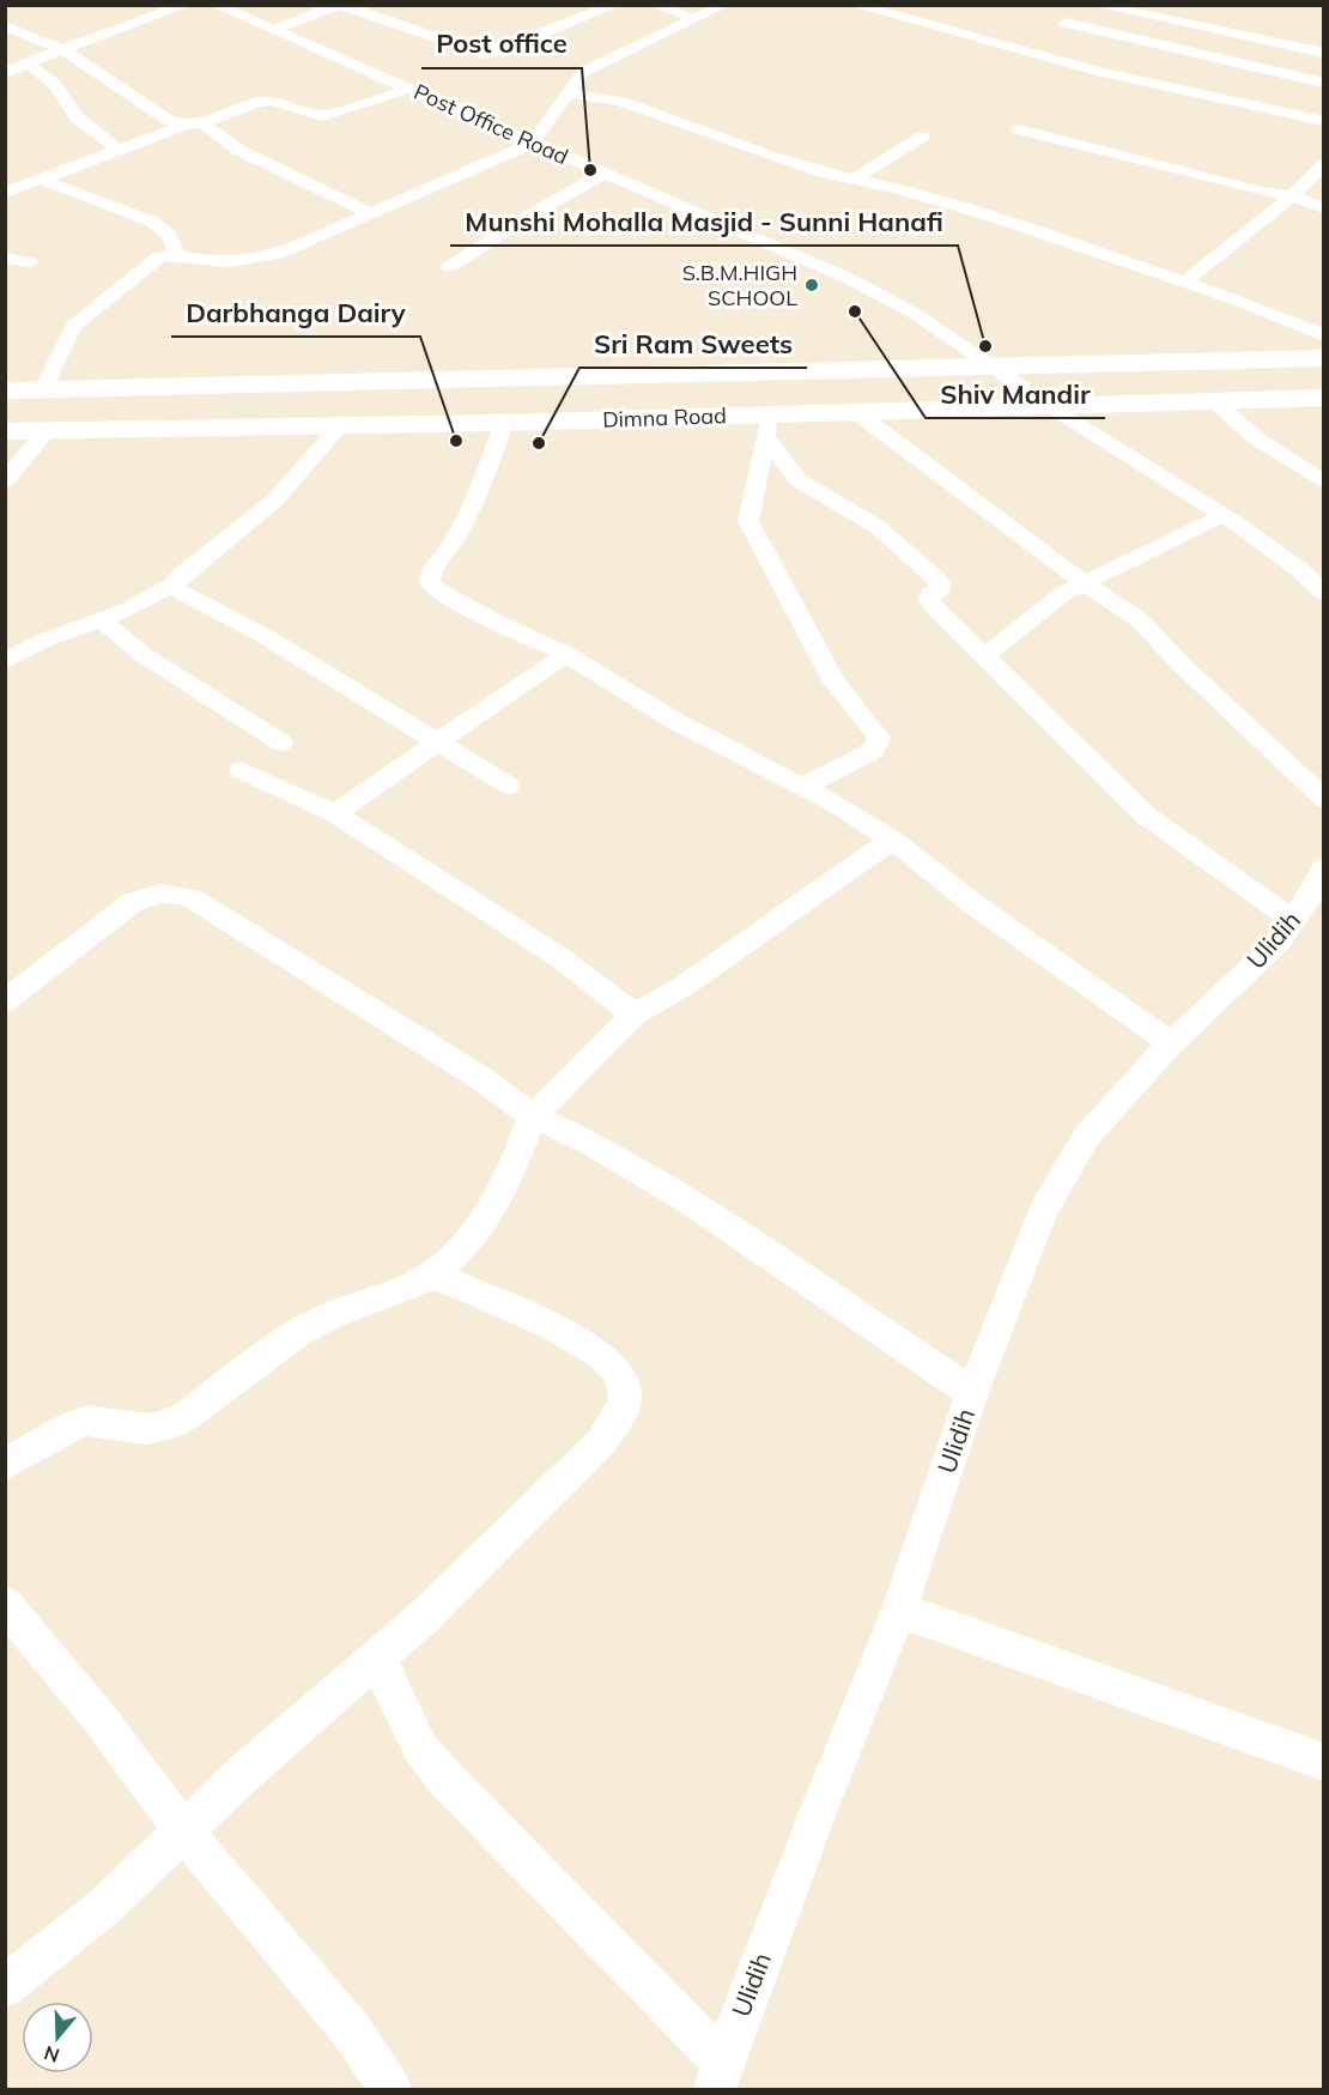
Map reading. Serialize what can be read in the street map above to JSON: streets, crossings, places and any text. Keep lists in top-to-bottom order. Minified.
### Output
{"streets":{"street":["Post Office Road","Dimna Road","Ulidih"]},"crossings":[["Post Office Road","Dimna Road"]],"places":["Post office","S.B.M.HIGH SCHOOL","Shiv Mandir","Munshi Mohalla Masjid - Sunni Hanafi","Darbhanga Dairy","Sri Ram Sweets"],"north":"bottom"}
